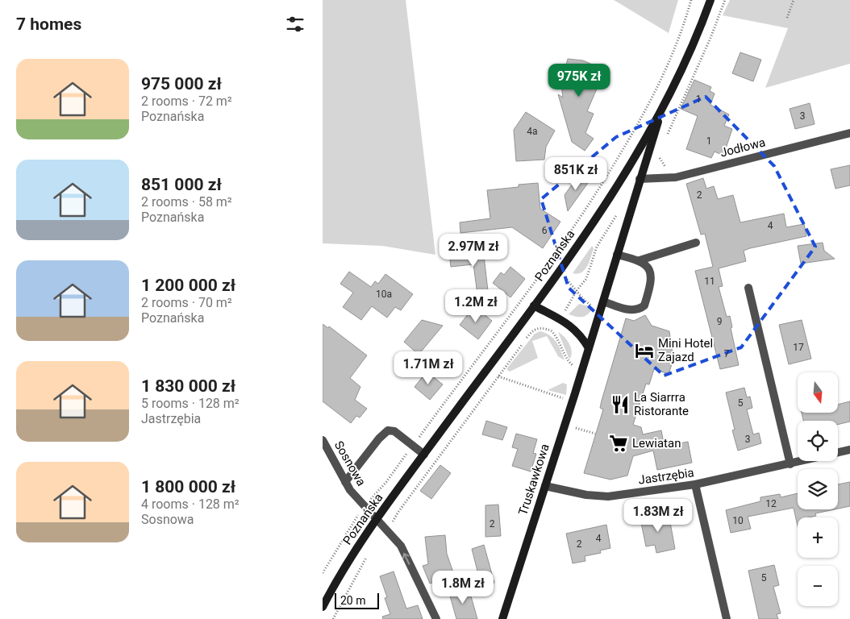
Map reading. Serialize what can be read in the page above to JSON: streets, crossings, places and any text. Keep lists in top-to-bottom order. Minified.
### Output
{"streets":{"street":["Jodłowa","Poznańska","Sosnowa","Jastrzębia","Truskawkowa"]},"crossings":[["Jodłowa","Truskawkowa"],["Poznańska","Sosnowa"],["Poznańska","Truskawkowa"],["Jastrzębia","Truskawkowa"]],"one_way":["Sosnowa"],"places":{"hotel":["Mini Hotel Zajazd"],"restaurant":["La Siarrra Ristorante"],"supermarket":["Lewiatan"]},"house_numbers":["1","3","4a","1","2","4","6","11","10a","9","17","7","5","3","12","10","2","4","2","5"],"scale_bar":"20 m","north":"bottom","page":{"heading":"7 homes","list":[{"name":"975 000 zł","note":"2 rooms · 72 m² · Poznańska"},{"name":"851 000 zł","note":"2 rooms · 58 m² · Poznańska"},{"name":"1 200 000 zł","note":"2 rooms · 70 m² · Poznańska"},{"name":"1 830 000 zł","note":"5 rooms · 128 m² · Jastrzębia"},{"name":"1 800 000 zł","note":"4 rooms · 128 m² · Sosnowa"}],"price":["975K zł","851K zł","2.97M zł","1.2M zł","1.71M zł","1.83M zł","1.8M zł"],"map_buttons":["+","−"],"scale":"20 m"}}
